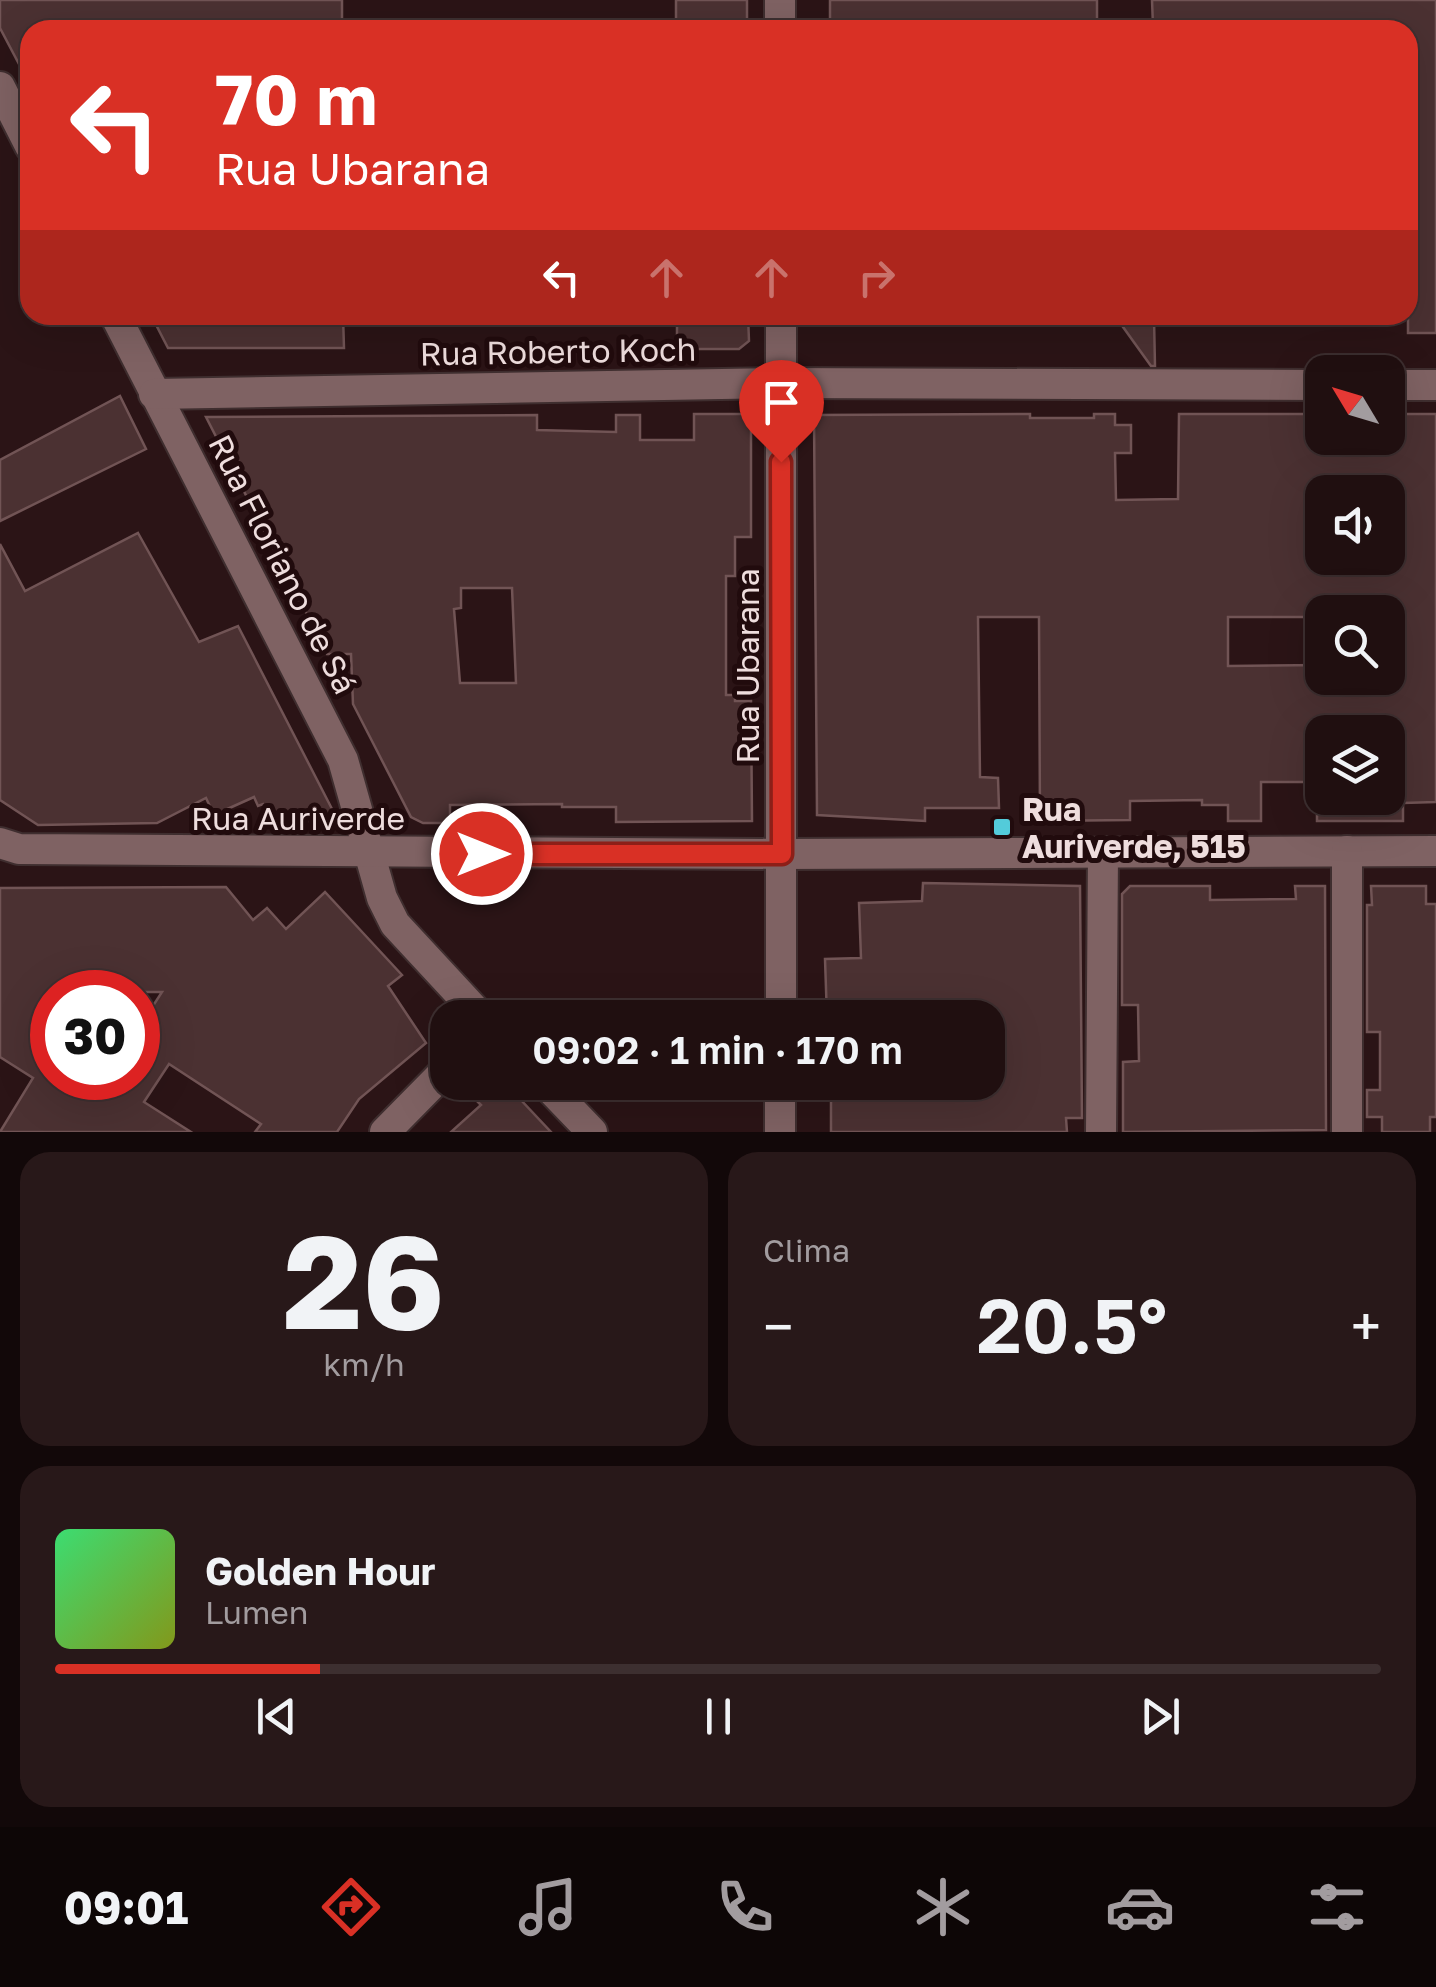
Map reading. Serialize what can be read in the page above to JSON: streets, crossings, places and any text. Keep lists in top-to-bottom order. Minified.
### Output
{"streets":{"street":["Rua Roberto Koch","Rua Floriano de Sá","Rua Ubarana","Rua Auriverde"]},"crossings":[["Rua Roberto Koch","Rua Floriano de Sá"],["Rua Roberto Koch","Rua Ubarana"],["Rua Floriano de Sá","Rua Auriverde"],["Rua Ubarana","Rua Auriverde"]],"places":{"transit":["Rua Auriverde, 515"]},"north":"top left","page":{"turn":["70 m","Rua Ubarana"],"limit":"30","trip":"09:02 · 1 min · 170 m","tile":[["26","km/h"],"Clima"],"heat":["−","20.5°","+"],"song":["Golden Hour","Lumen"],"tabs":"09:01"}}
